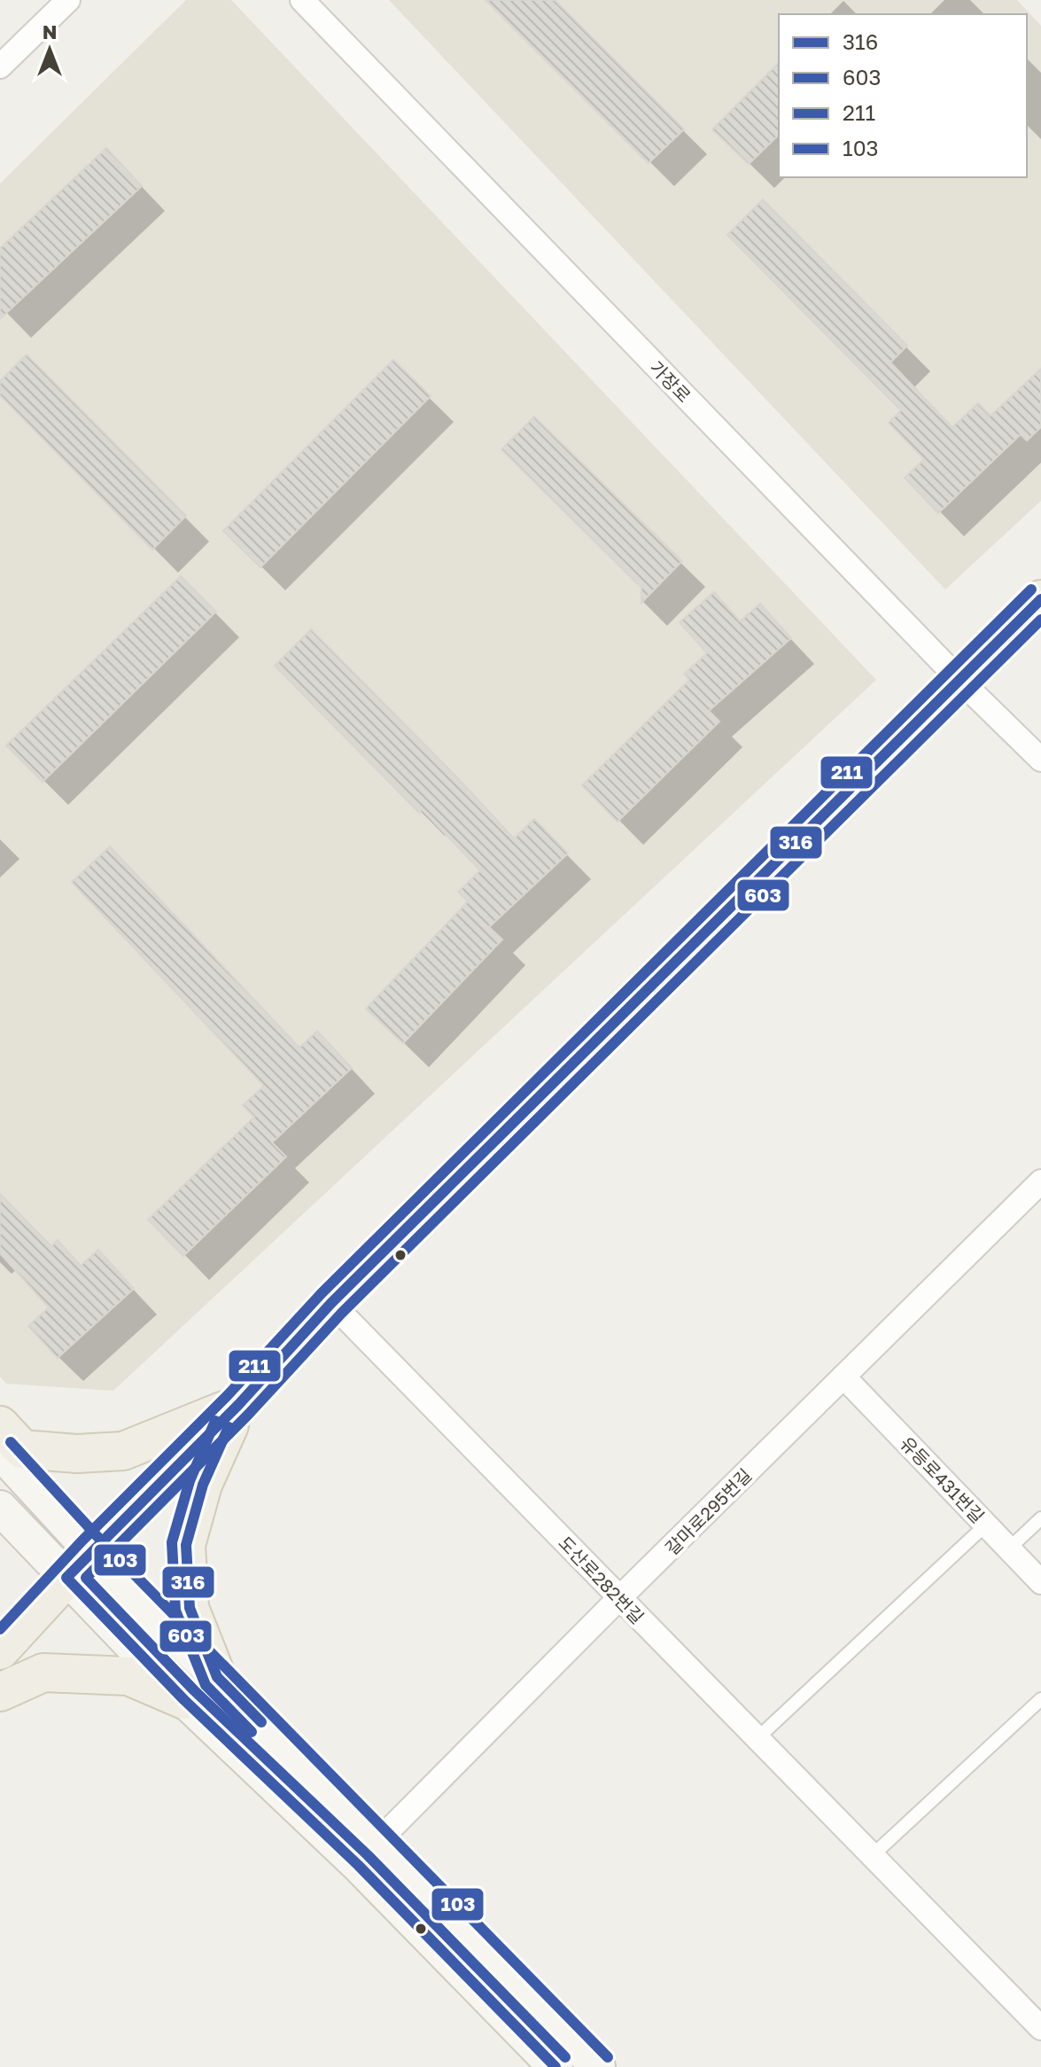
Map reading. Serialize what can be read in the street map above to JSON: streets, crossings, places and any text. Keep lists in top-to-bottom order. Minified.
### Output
{"streets":{"street":["가장로","유등로431번길","갈마로295번길","도산로282번길"]},"crossings":[["유등로431번길","갈마로295번길"],["갈마로295번길","도산로282번길"]],"lines":["transit line 211","transit line 316","transit line 603","transit line 103"],"legend":["316","603","211","103"],"north":"top"}
